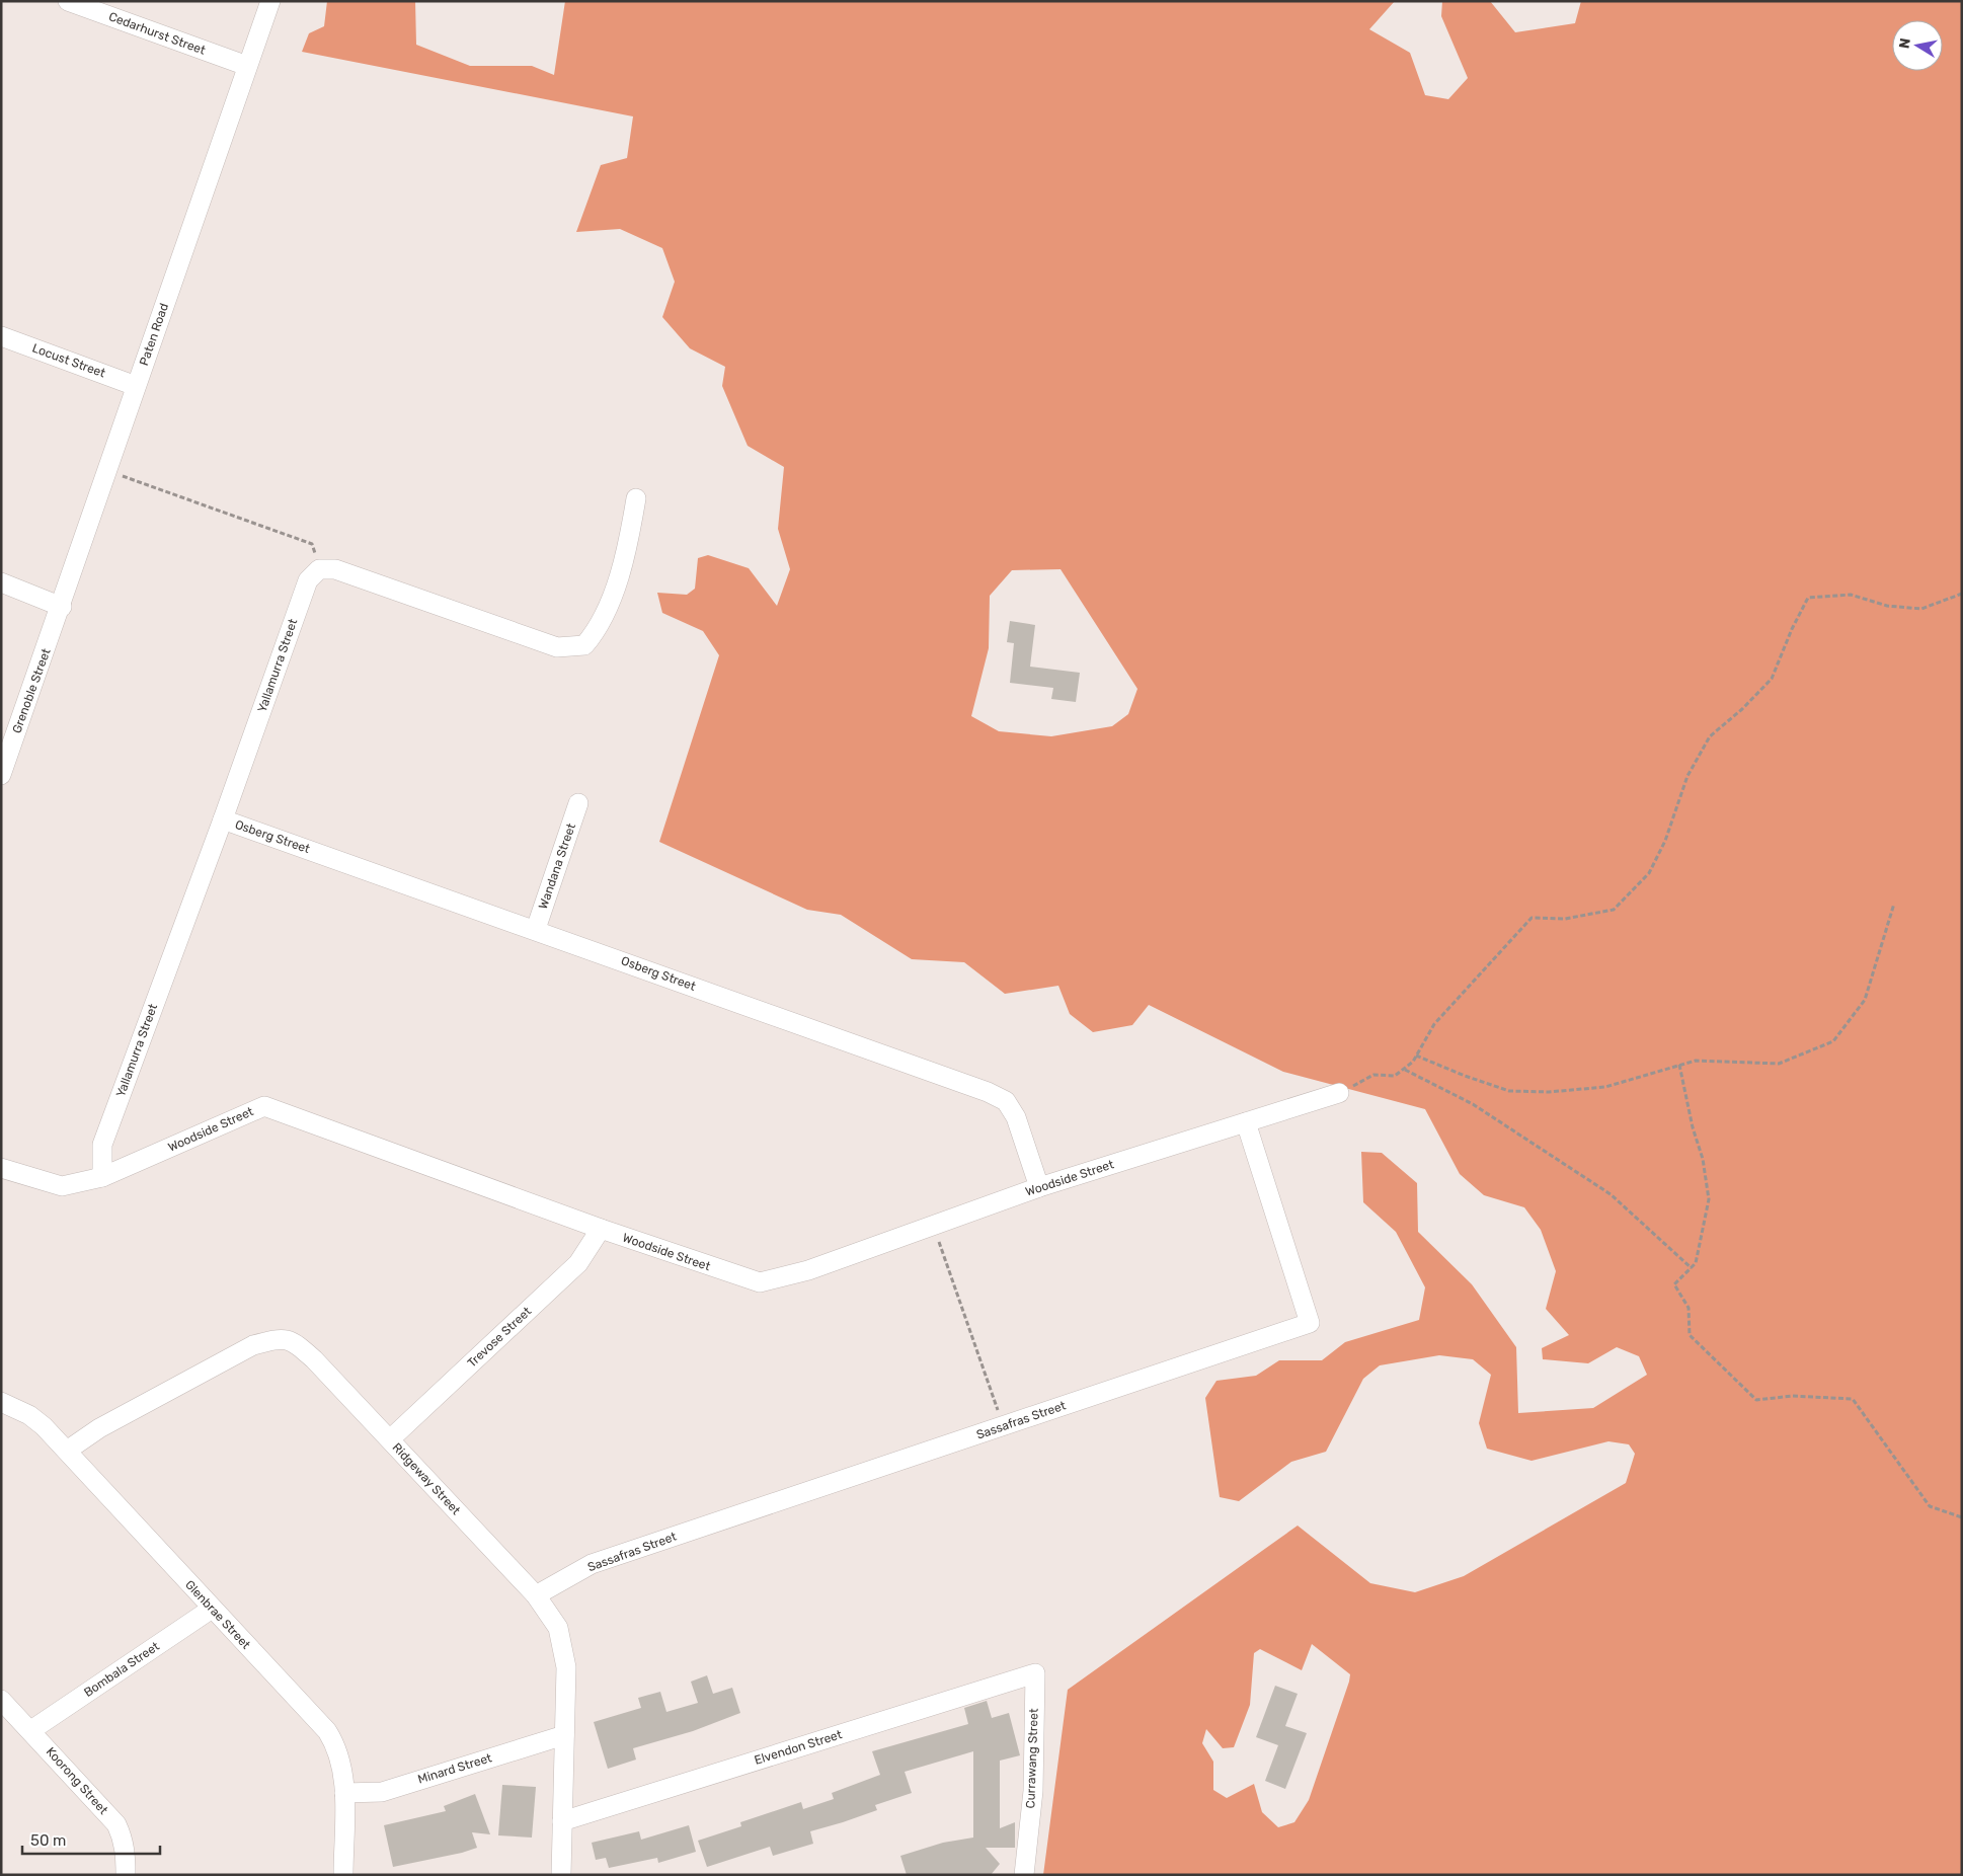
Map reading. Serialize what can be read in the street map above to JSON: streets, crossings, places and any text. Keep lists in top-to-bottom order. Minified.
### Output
{"streets":{"street":["Cedarhurst Street","Paten Road","Locust Street","Yallamurra Street","Grenoble Street","Osberg Street","Wandana Street","Woodside Street","Trevose Street","Sassafras Street","Ridgeway Street","Glenbrae Street","Bombala Street","Elvendon Street","Currawang Street","Minard Street","Koorong Street"]},"crossings":[["Cedarhurst Street","Paten Road"],["Paten Road","Locust Street"],["Paten Road","Grenoble Street"],["Yallamurra Street","Osberg Street"],["Yallamurra Street","Woodside Street"],["Osberg Street","Wandana Street"],["Osberg Street","Woodside Street"],["Woodside Street","Trevose Street"],["Woodside Street","Sassafras Street"],["Trevose Street","Ridgeway Street"],["Sassafras Street","Ridgeway Street"],["Ridgeway Street","Glenbrae Street"],["Ridgeway Street","Elvendon Street"],["Ridgeway Street","Minard Street"],["Glenbrae Street","Bombala Street"],["Glenbrae Street","Minard Street"],["Bombala Street","Koorong Street"],["Elvendon Street","Currawang Street"]],"scale_bar":"50 m","north":"left"}
